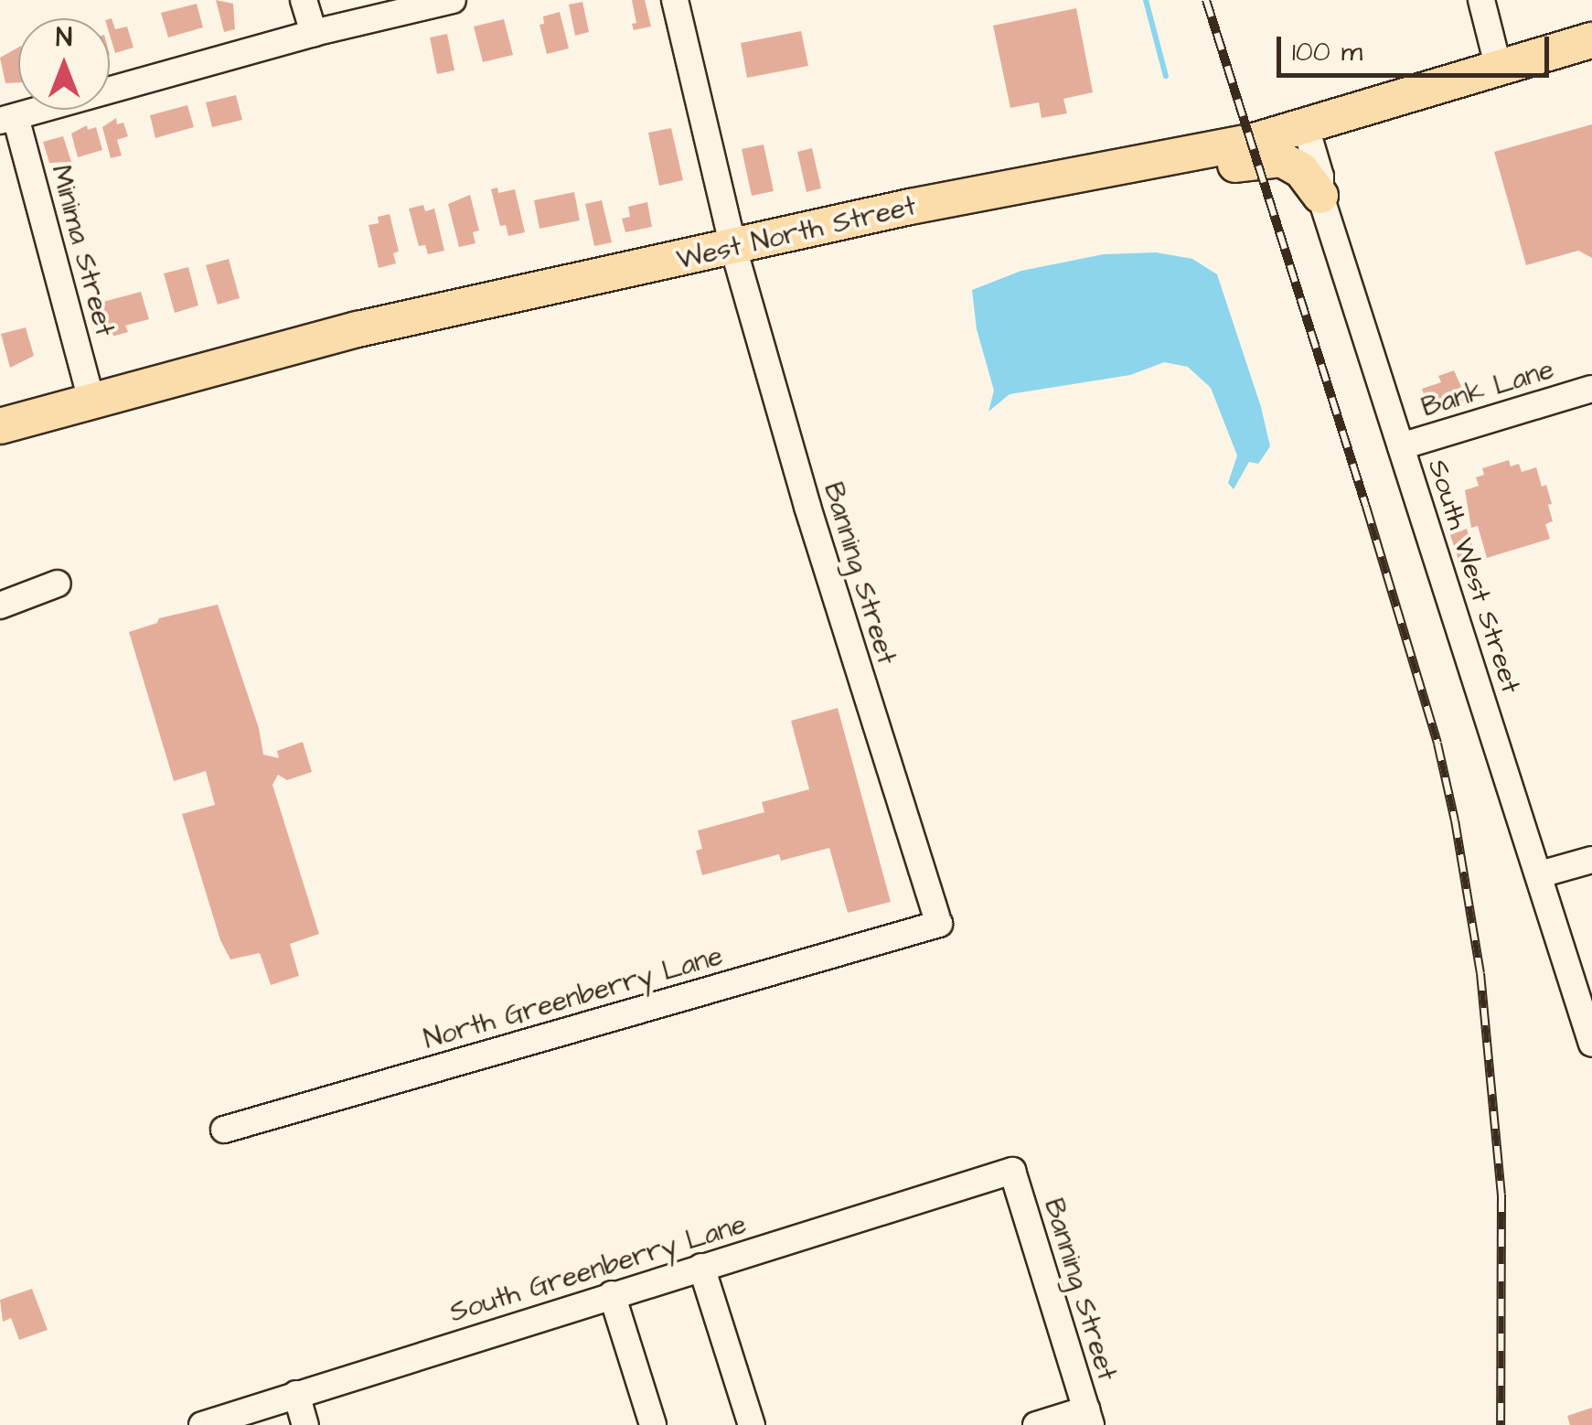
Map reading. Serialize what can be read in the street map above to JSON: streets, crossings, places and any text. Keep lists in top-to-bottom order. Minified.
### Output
{"streets":{"main road":["West North Street"],"street":["Minima Street","Bank Lane","Banning Street","South West Street","North Greenberry Lane","South Greenberry Lane"]},"crossings":[["West North Street","Minima Street"],["West North Street","Banning Street"],["West North Street","South West Street"],["Bank Lane","South West Street"],["Banning Street","North Greenberry Lane"],["Banning Street","South Greenberry Lane"]],"scale_bar":"100 m","north":"top"}
